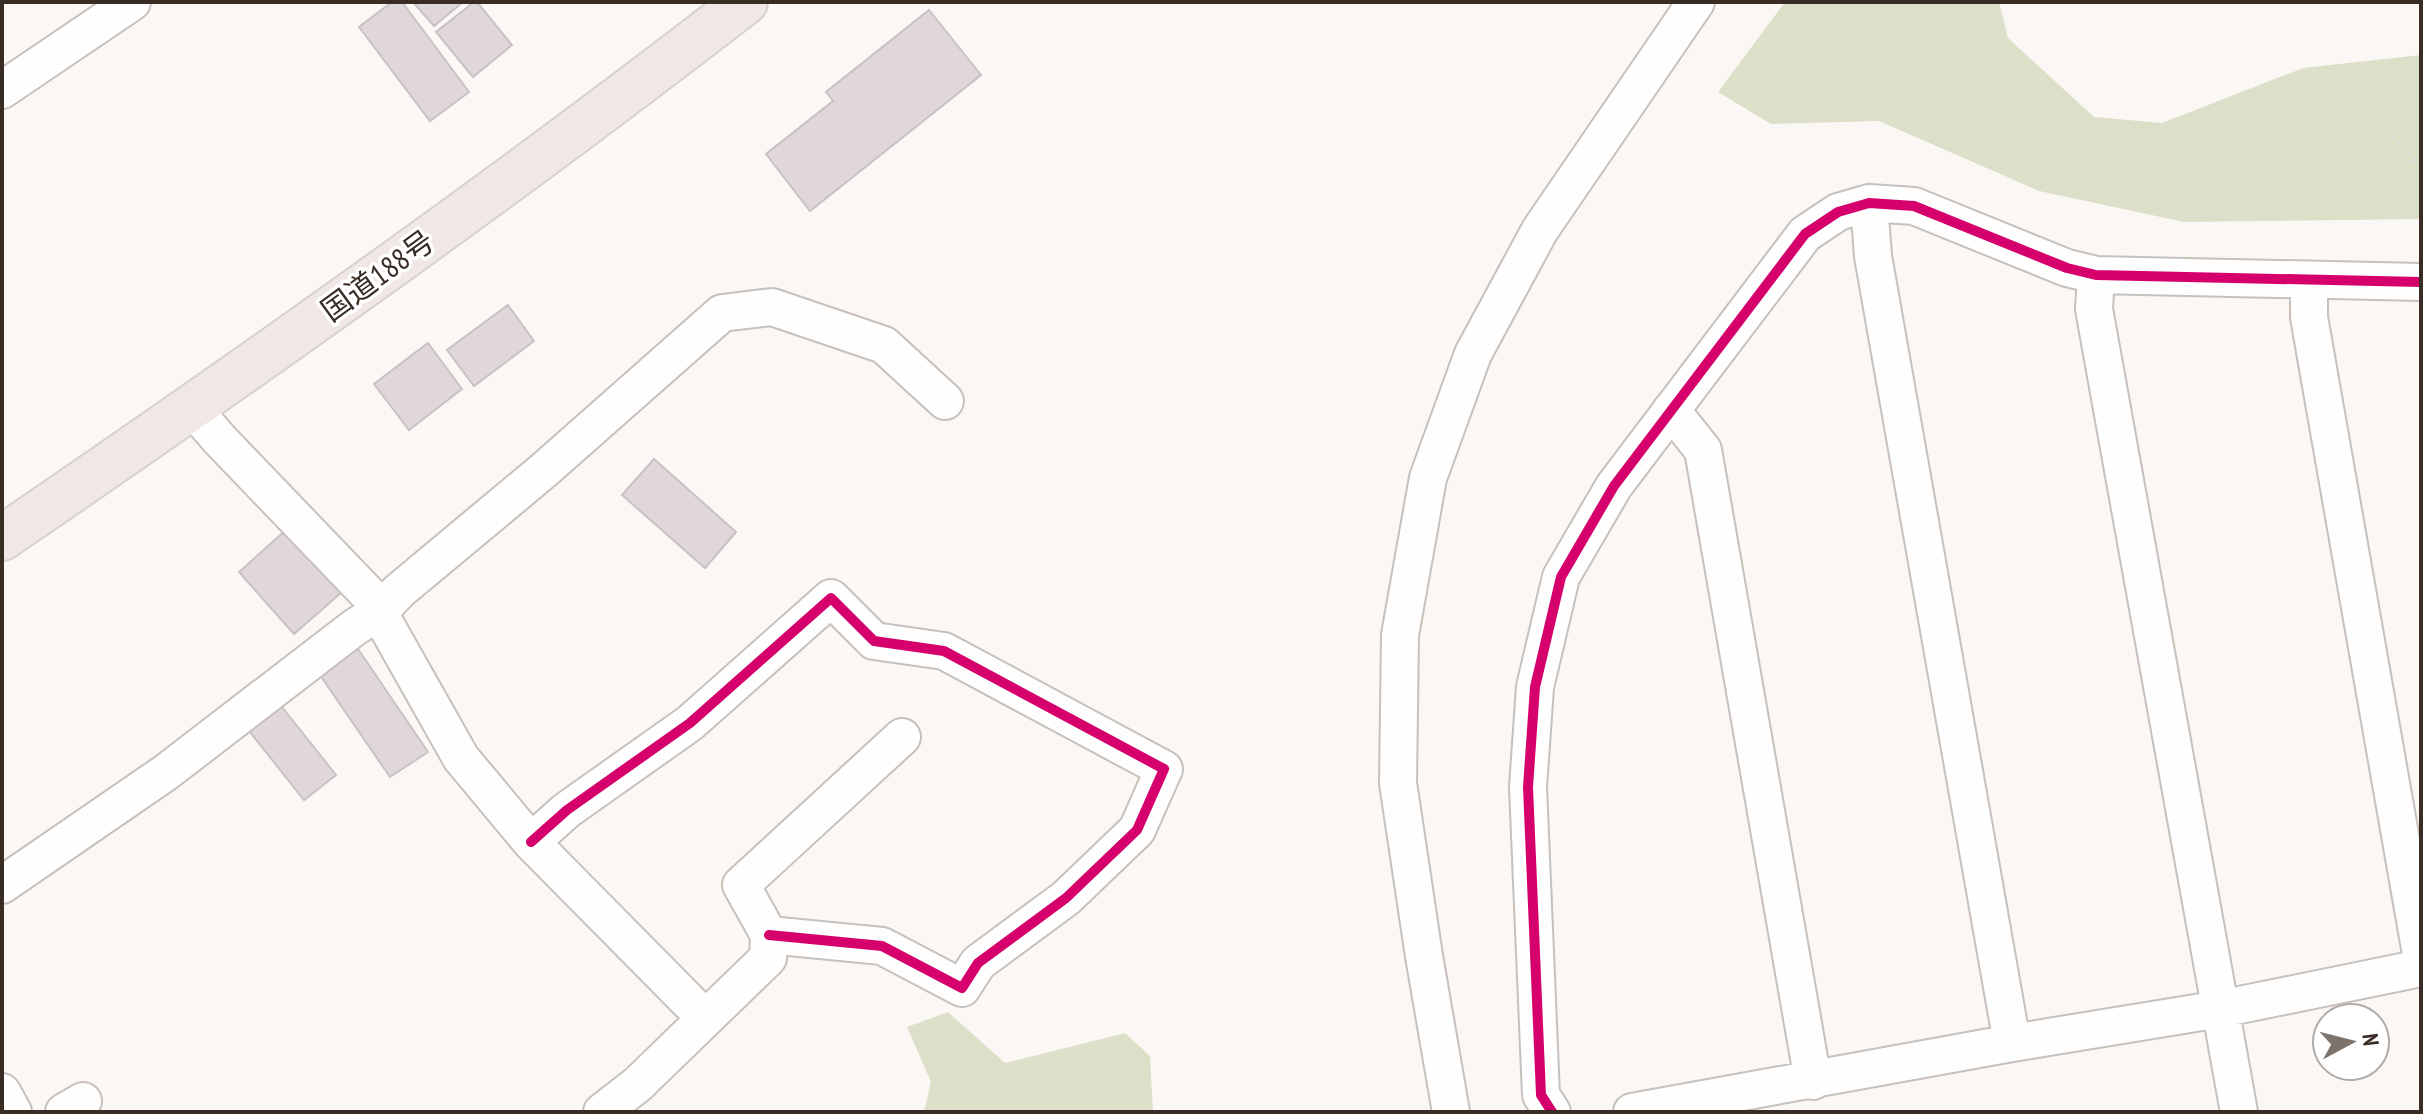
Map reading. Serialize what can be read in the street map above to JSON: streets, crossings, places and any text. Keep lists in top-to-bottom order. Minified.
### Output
{"streets":{"highway":["国道188号"]},"north":"right"}
